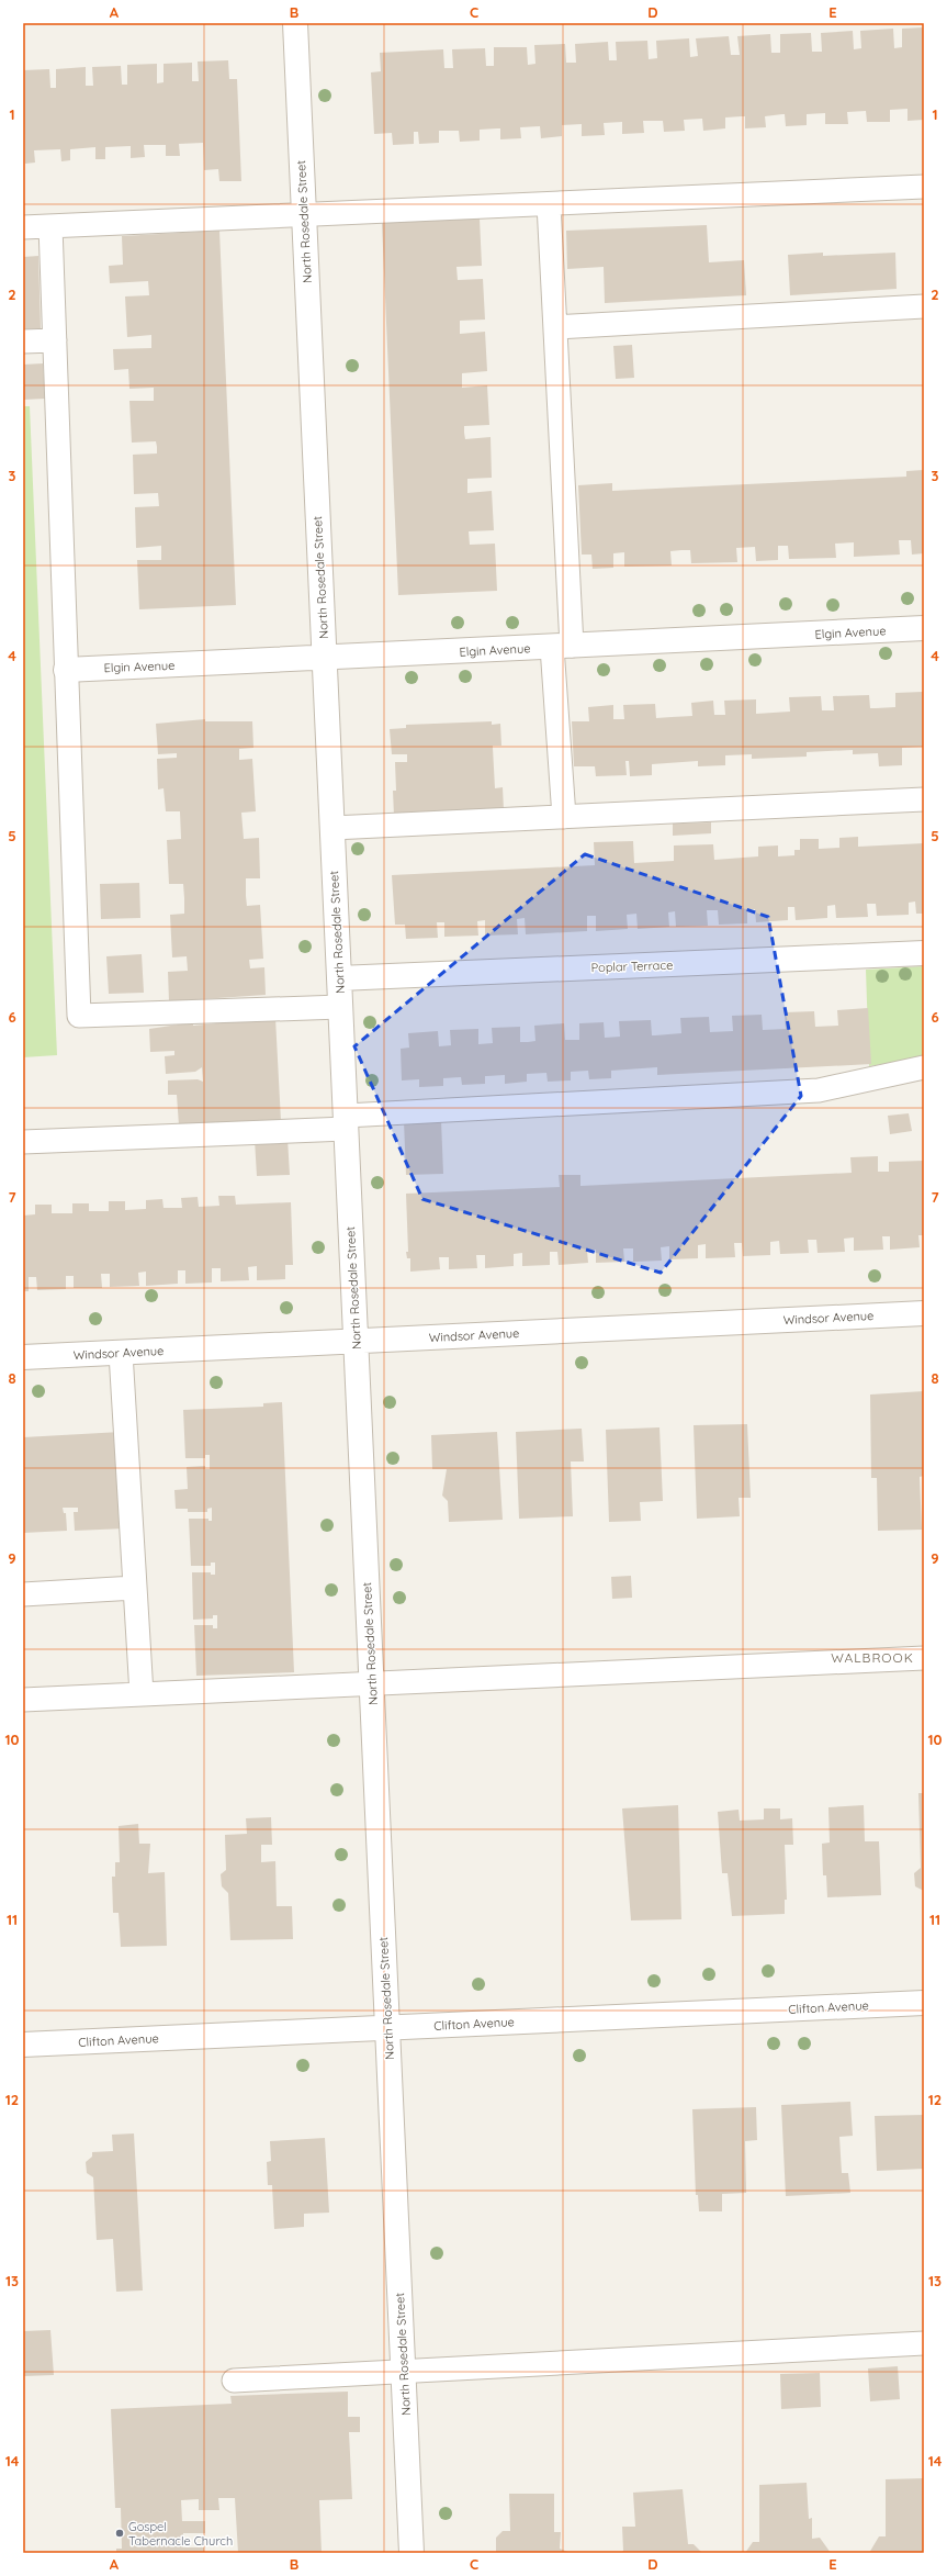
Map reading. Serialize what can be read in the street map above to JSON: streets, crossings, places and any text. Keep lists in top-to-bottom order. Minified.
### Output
{"streets":{"street":["North Rosedale Street","Elgin Avenue","Poplar Terrace","Windsor Avenue","Clifton Avenue"]},"crossings":[["North Rosedale Street","Elgin Avenue"],["North Rosedale Street","Poplar Terrace"],["North Rosedale Street","Windsor Avenue"],["North Rosedale Street","Clifton Avenue"]],"districts":["WALBROOK"],"places":["Gospel Tabernacle Church"],"grid":{"columns":["A","B","C","D","E"],"rows":["1","2","3","4","5","6","7","8","9","10","11","12","13","14"]}}
